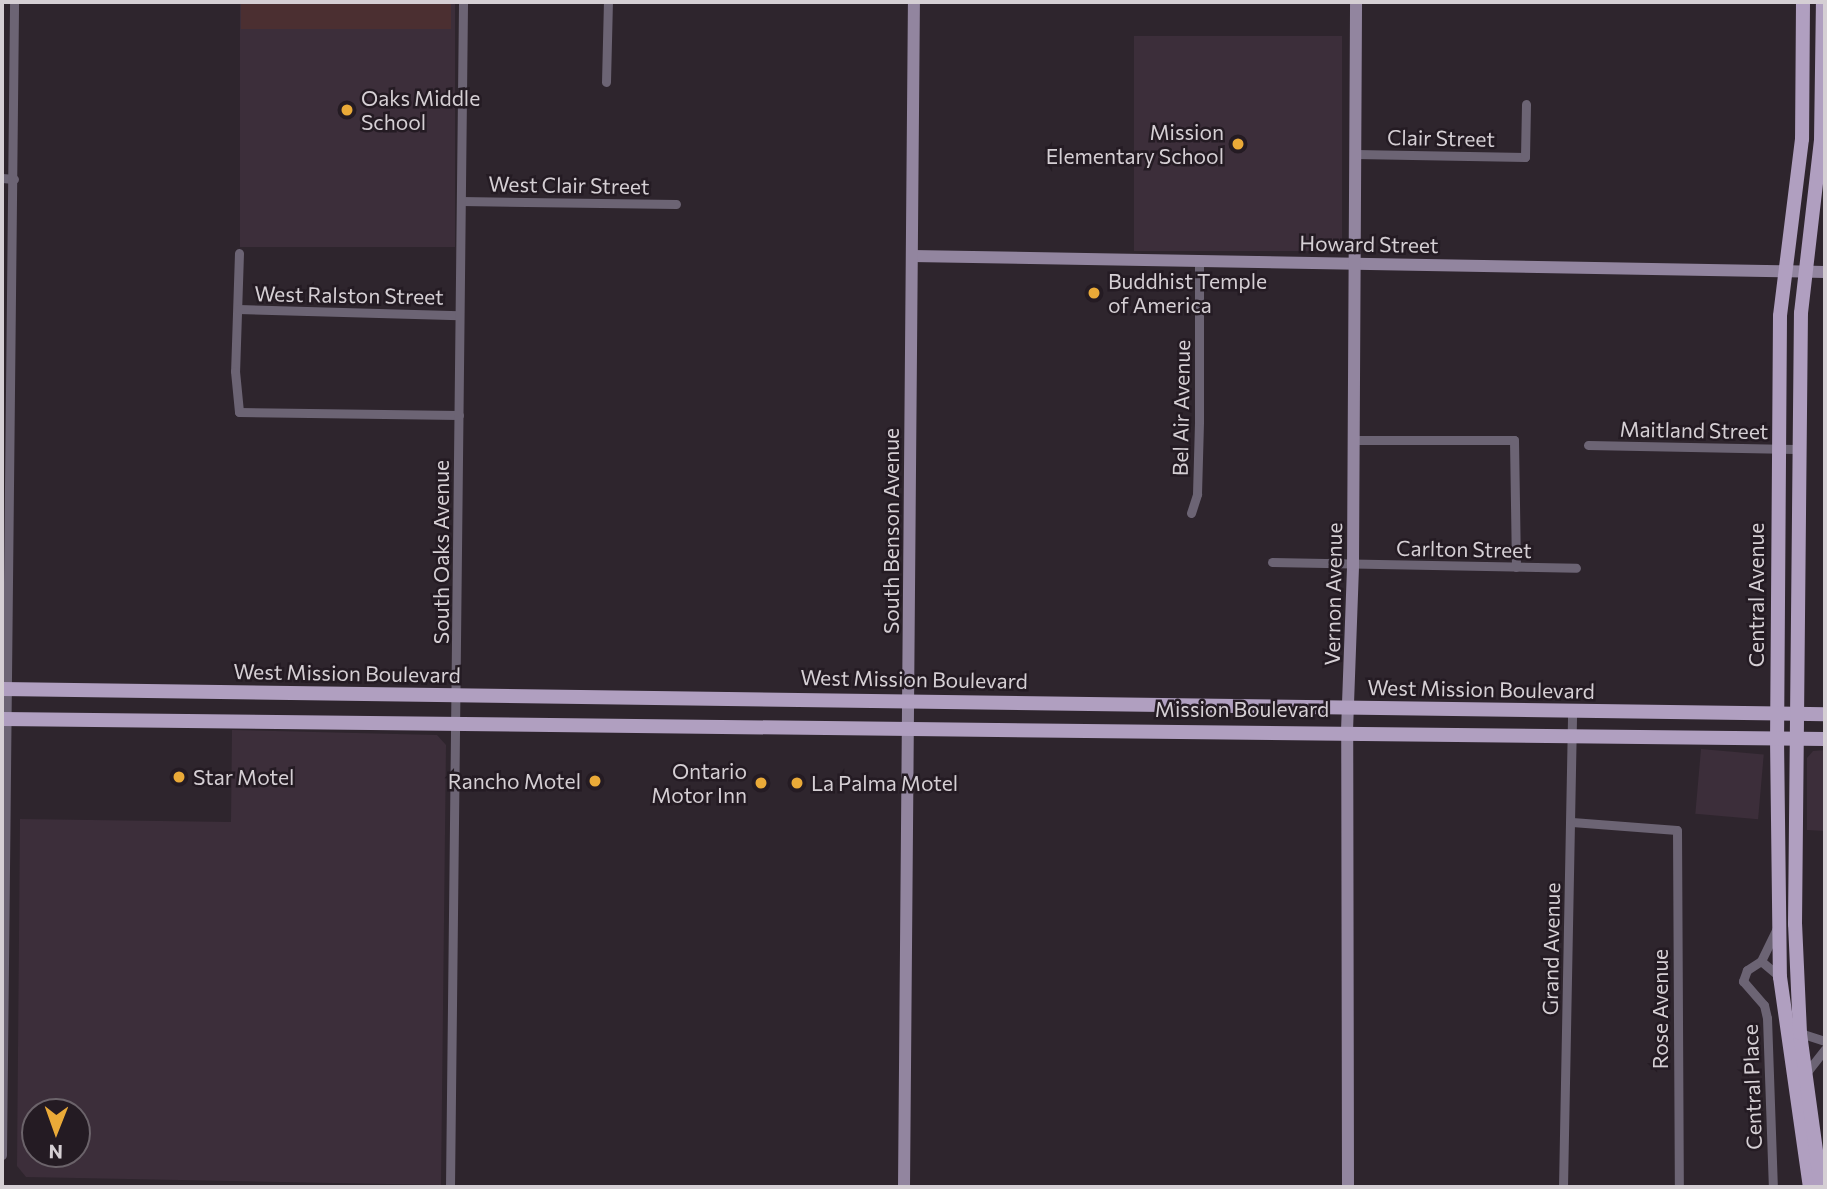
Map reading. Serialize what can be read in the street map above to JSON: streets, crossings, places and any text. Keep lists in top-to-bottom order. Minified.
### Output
{"streets":{"main road":["Central Avenue","West Mission Boulevard","Mission Boulevard"],"street":["Clair Street","West Clair Street","Howard Street","West Ralston Street","Bel Air Avenue","Maitland Street","South Benson Avenue","Carlton Street","South Oaks Avenue","Vernon Avenue","Grand Avenue","Rose Avenue","Central Place"]},"crossings":[["Clair Street","Vernon Avenue"],["West Clair Street","South Oaks Avenue"],["Howard Street","Bel Air Avenue"],["Howard Street","South Benson Avenue"],["Howard Street","Vernon Avenue"],["Howard Street","Central Avenue"],["West Ralston Street","South Oaks Avenue"],["Maitland Street","Central Avenue"],["South Benson Avenue","West Mission Boulevard"],["South Benson Avenue","Mission Boulevard"],["Carlton Street","Vernon Avenue"],["South Oaks Avenue","West Mission Boulevard"],["Vernon Avenue","West Mission Boulevard"],["Vernon Avenue","Mission Boulevard"],["Central Avenue","West Mission Boulevard"],["Central Avenue","Mission Boulevard"],["West Mission Boulevard","Grand Avenue"],["Mission Boulevard","Grand Avenue"],["Grand Avenue","Rose Avenue"]],"places":["Oaks Middle School","Mission Elementary School","Buddhist Temple of America","Star Motel","Rancho Motel","Ontario Motor Inn","La Palma Motel"],"north":"bottom"}
